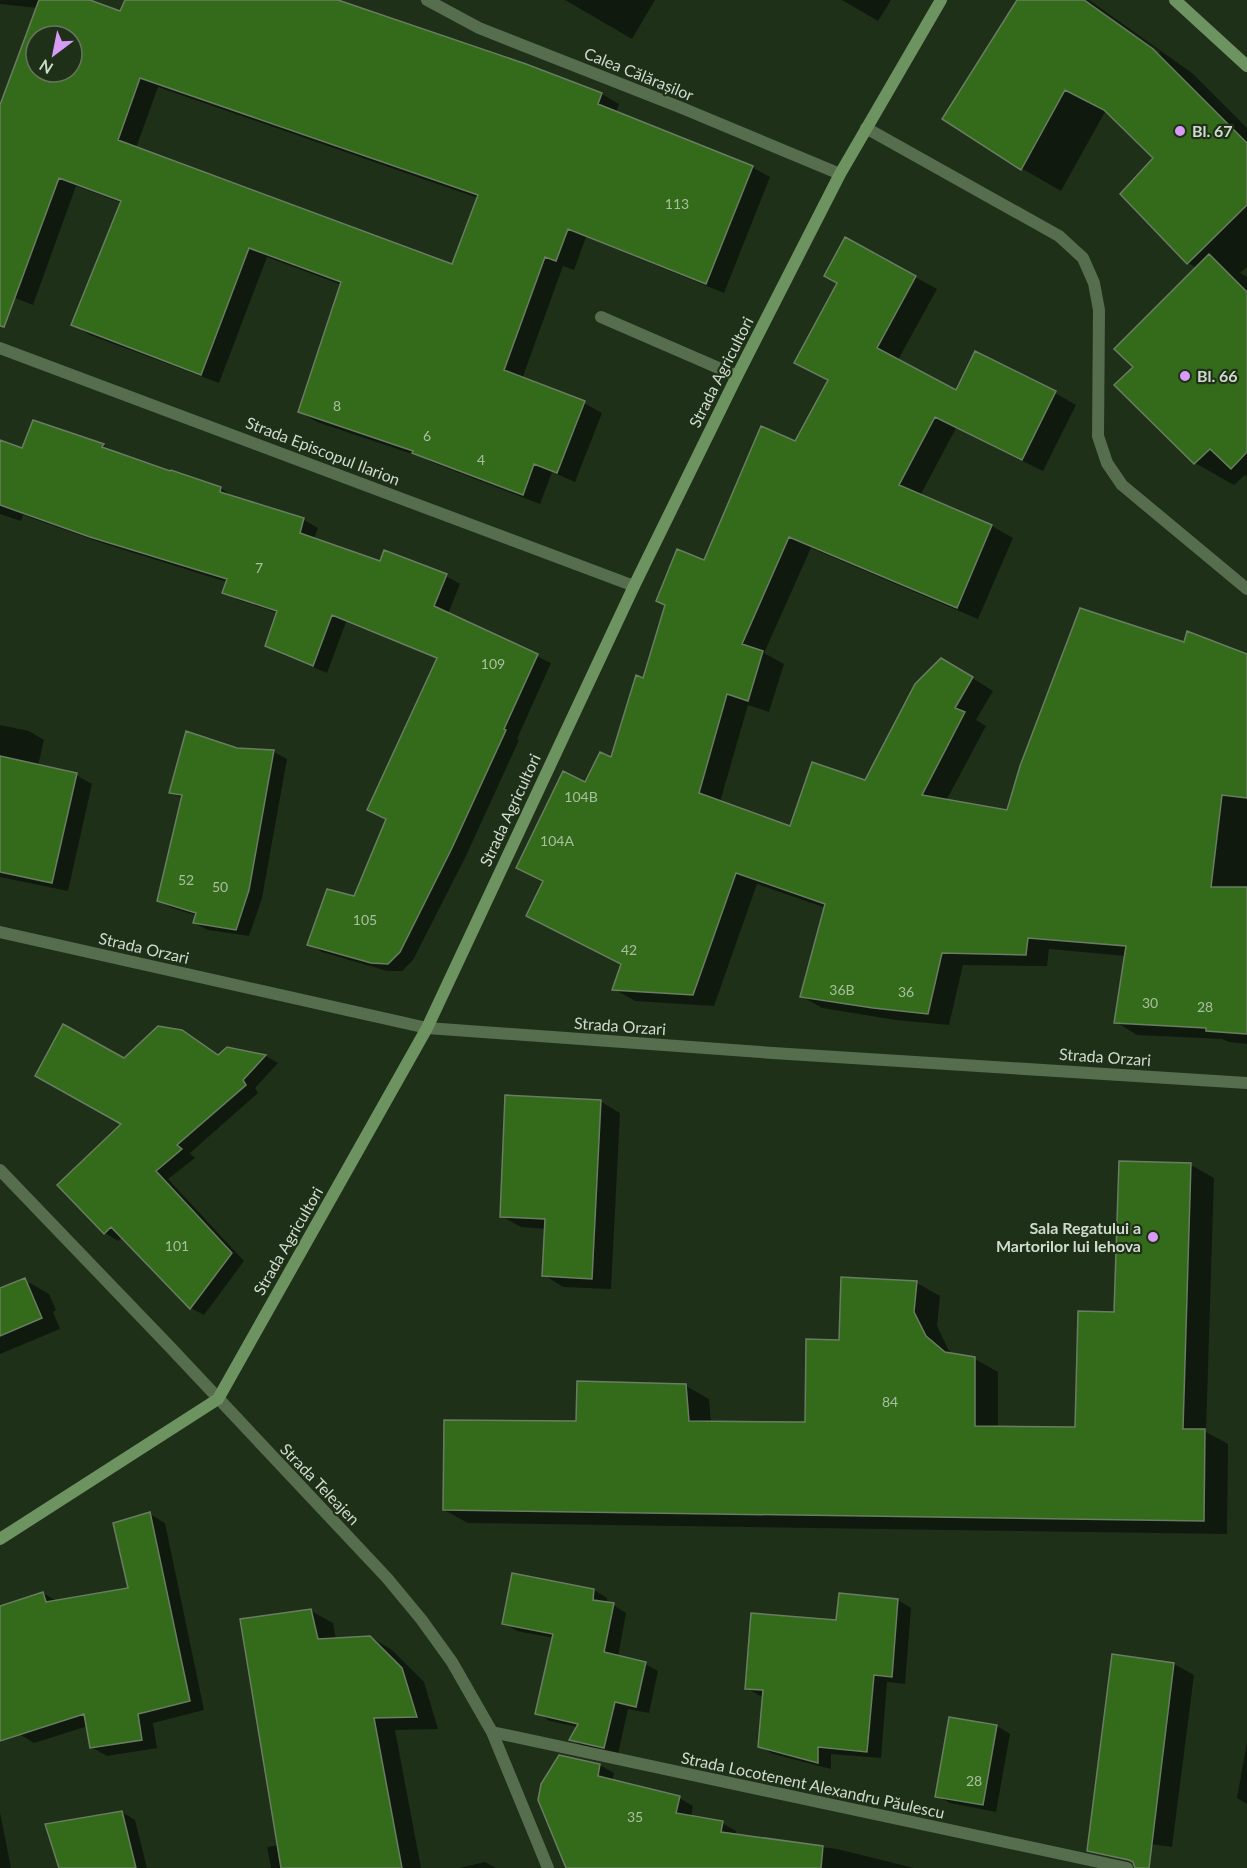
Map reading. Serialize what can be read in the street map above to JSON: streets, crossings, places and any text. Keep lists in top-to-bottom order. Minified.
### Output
{"streets":{"street":["Calea Călărașilor","Strada Agricultori","Strada Episcopul Ilarion","Strada Orzari","Strada Teleajen","Strada Locotenent Alexandru Păulescu"]},"crossings":[["Calea Călărașilor","Strada Agricultori"],["Strada Agricultori","Strada Episcopul Ilarion"],["Strada Agricultori","Strada Orzari"],["Strada Agricultori","Strada Teleajen"],["Strada Teleajen","Strada Locotenent Alexandru Păulescu"]],"places":["Bl. 67","Bl. 66","Sala Regatului a Martorilor lui Iehova"],"house_numbers":["113","8","6","4","7","109","104B","104A","52","50","105","42","36B","36","30","28","101","84","28","35"],"north":"bottom left"}
